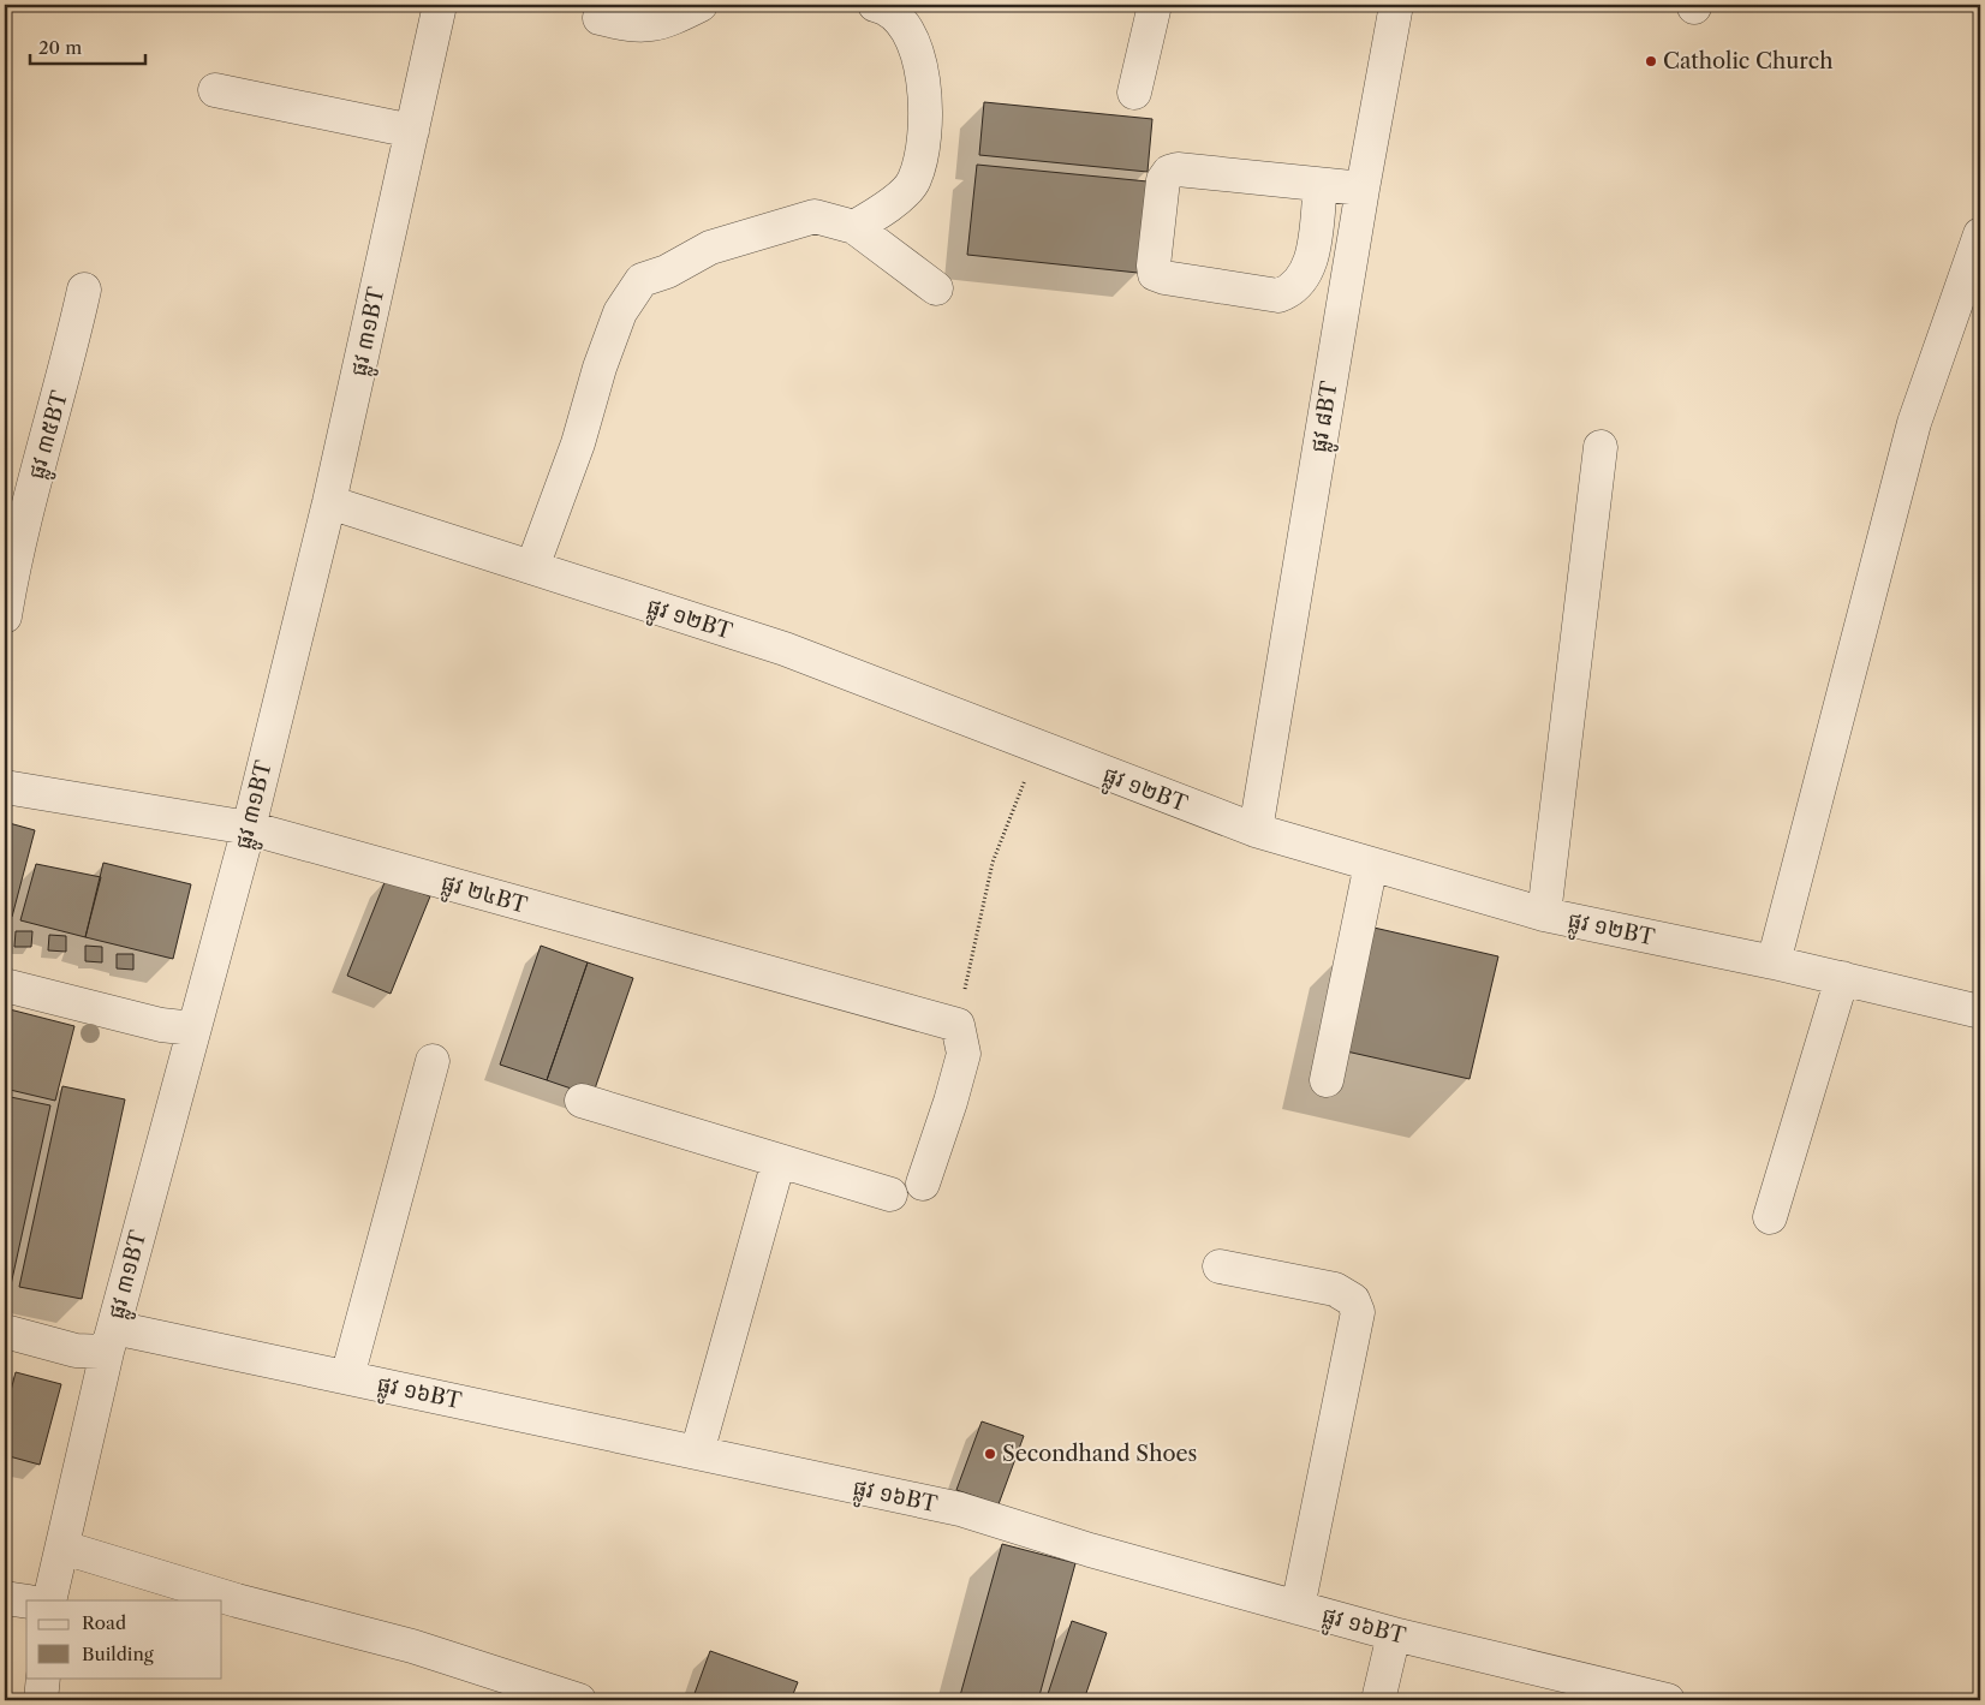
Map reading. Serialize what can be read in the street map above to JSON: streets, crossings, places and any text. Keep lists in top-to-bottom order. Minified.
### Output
{"streets":{"street":["ផ្លូវ ៣១BT","ផ្លូវ ៨BT","ផ្លូវ ៣៥BT","ផ្លូវ ១២BT","ផ្លូវ ២៤BT","ផ្លូវ ១៦BT"]},"crossings":[["ផ្លូវ ៣១BT","ផ្លូវ ១២BT"],["ផ្លូវ ៣១BT","ផ្លូវ ២៤BT"],["ផ្លូវ ៣១BT","ផ្លូវ ១៦BT"],["ផ្លូវ ៨BT","ផ្លូវ ១២BT"]],"places":["Catholic Church","Secondhand Shoes"],"legend":["Road","Building"],"scale_bar":"20 m"}
